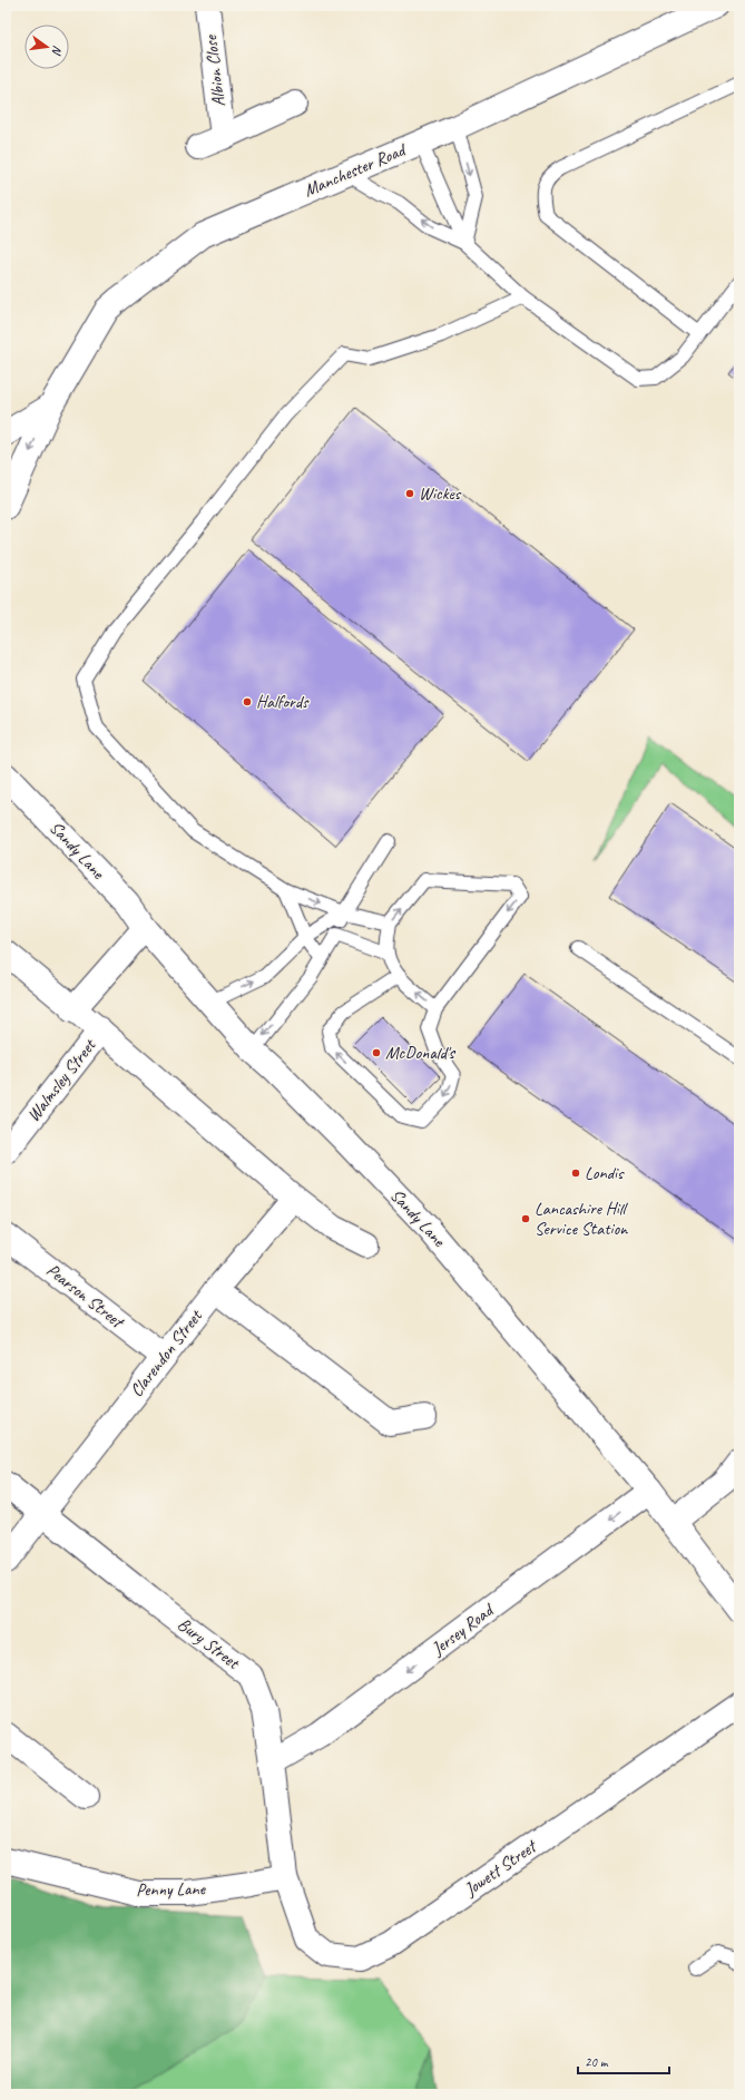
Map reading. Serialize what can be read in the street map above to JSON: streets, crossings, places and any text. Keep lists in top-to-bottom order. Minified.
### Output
{"streets":{"street":["Albion Close","Manchester Road","Sandy Lane","Walmsley Street","Pearson Street","Clarendon Street","Jersey Road","Bury Street","Jowett Street","Penny Lane"]},"crossings":[["Sandy Lane","Jersey Road"],["Pearson Street","Clarendon Street"],["Clarendon Street","Bury Street"],["Jersey Road","Bury Street"],["Bury Street","Jowett Street"],["Bury Street","Penny Lane"],["Jowett Street","Penny Lane"]],"one_way":["Jersey Road"],"places":["Wickes","Halfords","McDonald's","Londis","Lancashire Hill Service Station"],"scale_bar":"20 m","north":"right"}
